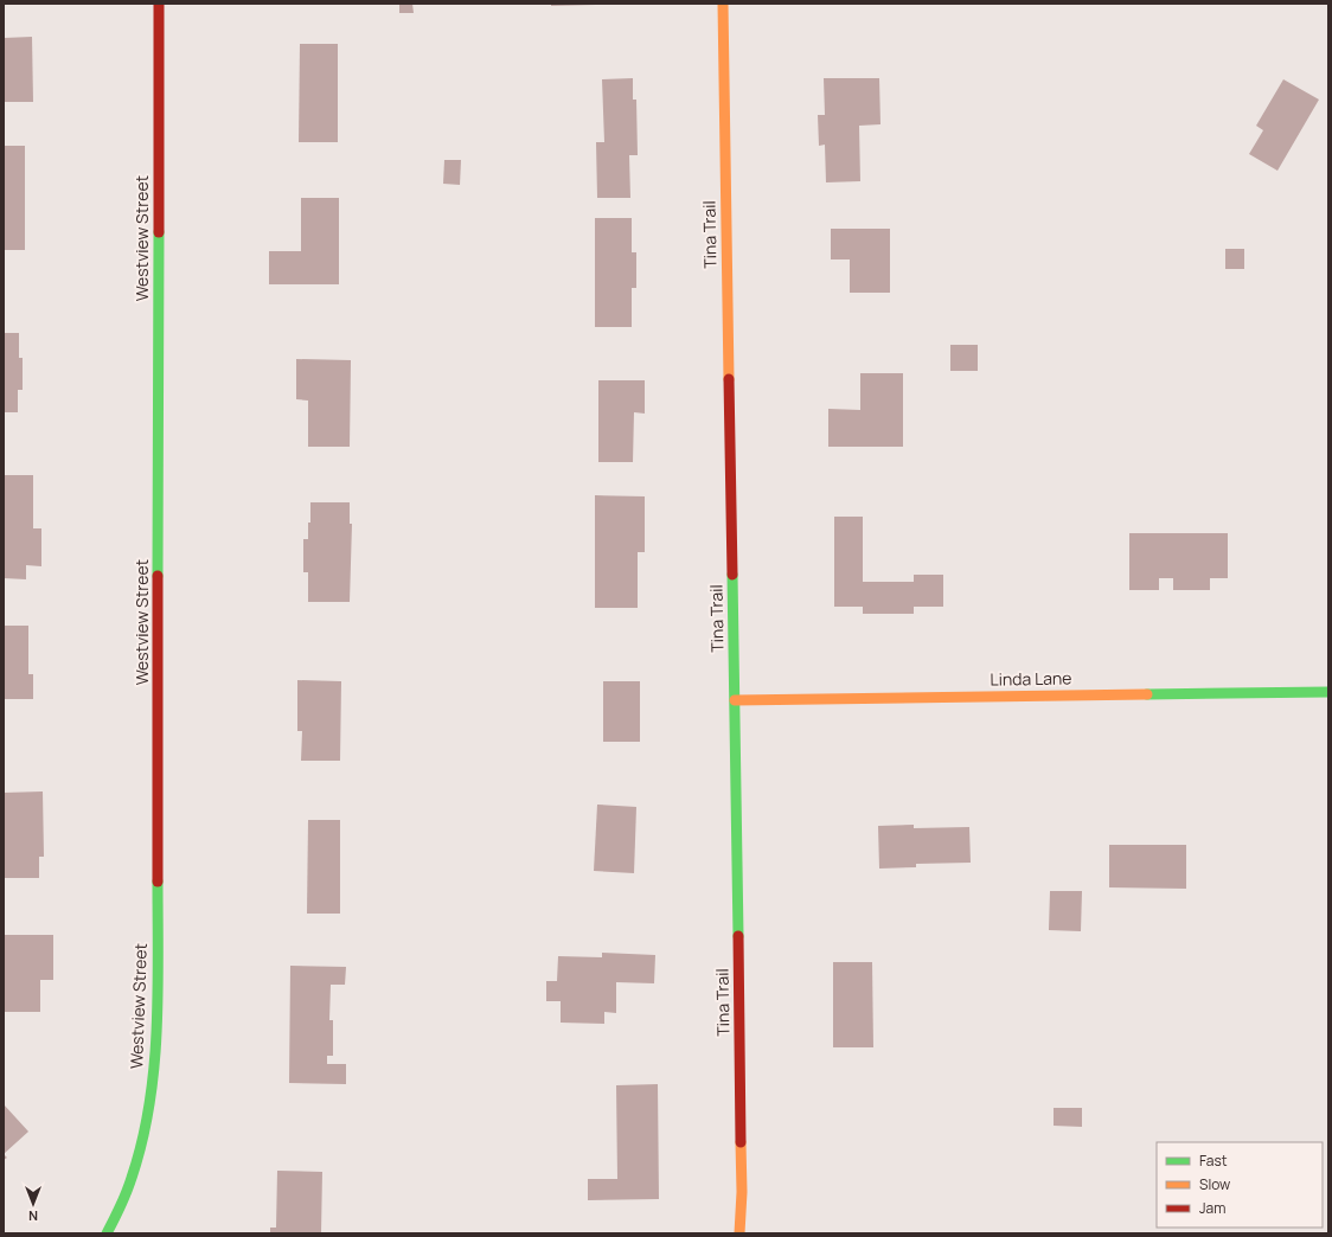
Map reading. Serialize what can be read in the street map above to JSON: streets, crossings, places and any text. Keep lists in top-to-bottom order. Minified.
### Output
{"streets":{"street":["Tina Trail","Westview Street","Linda Lane"]},"crossings":[["Tina Trail","Linda Lane"]],"legend":["Fast","Slow","Jam"],"north":"bottom"}
